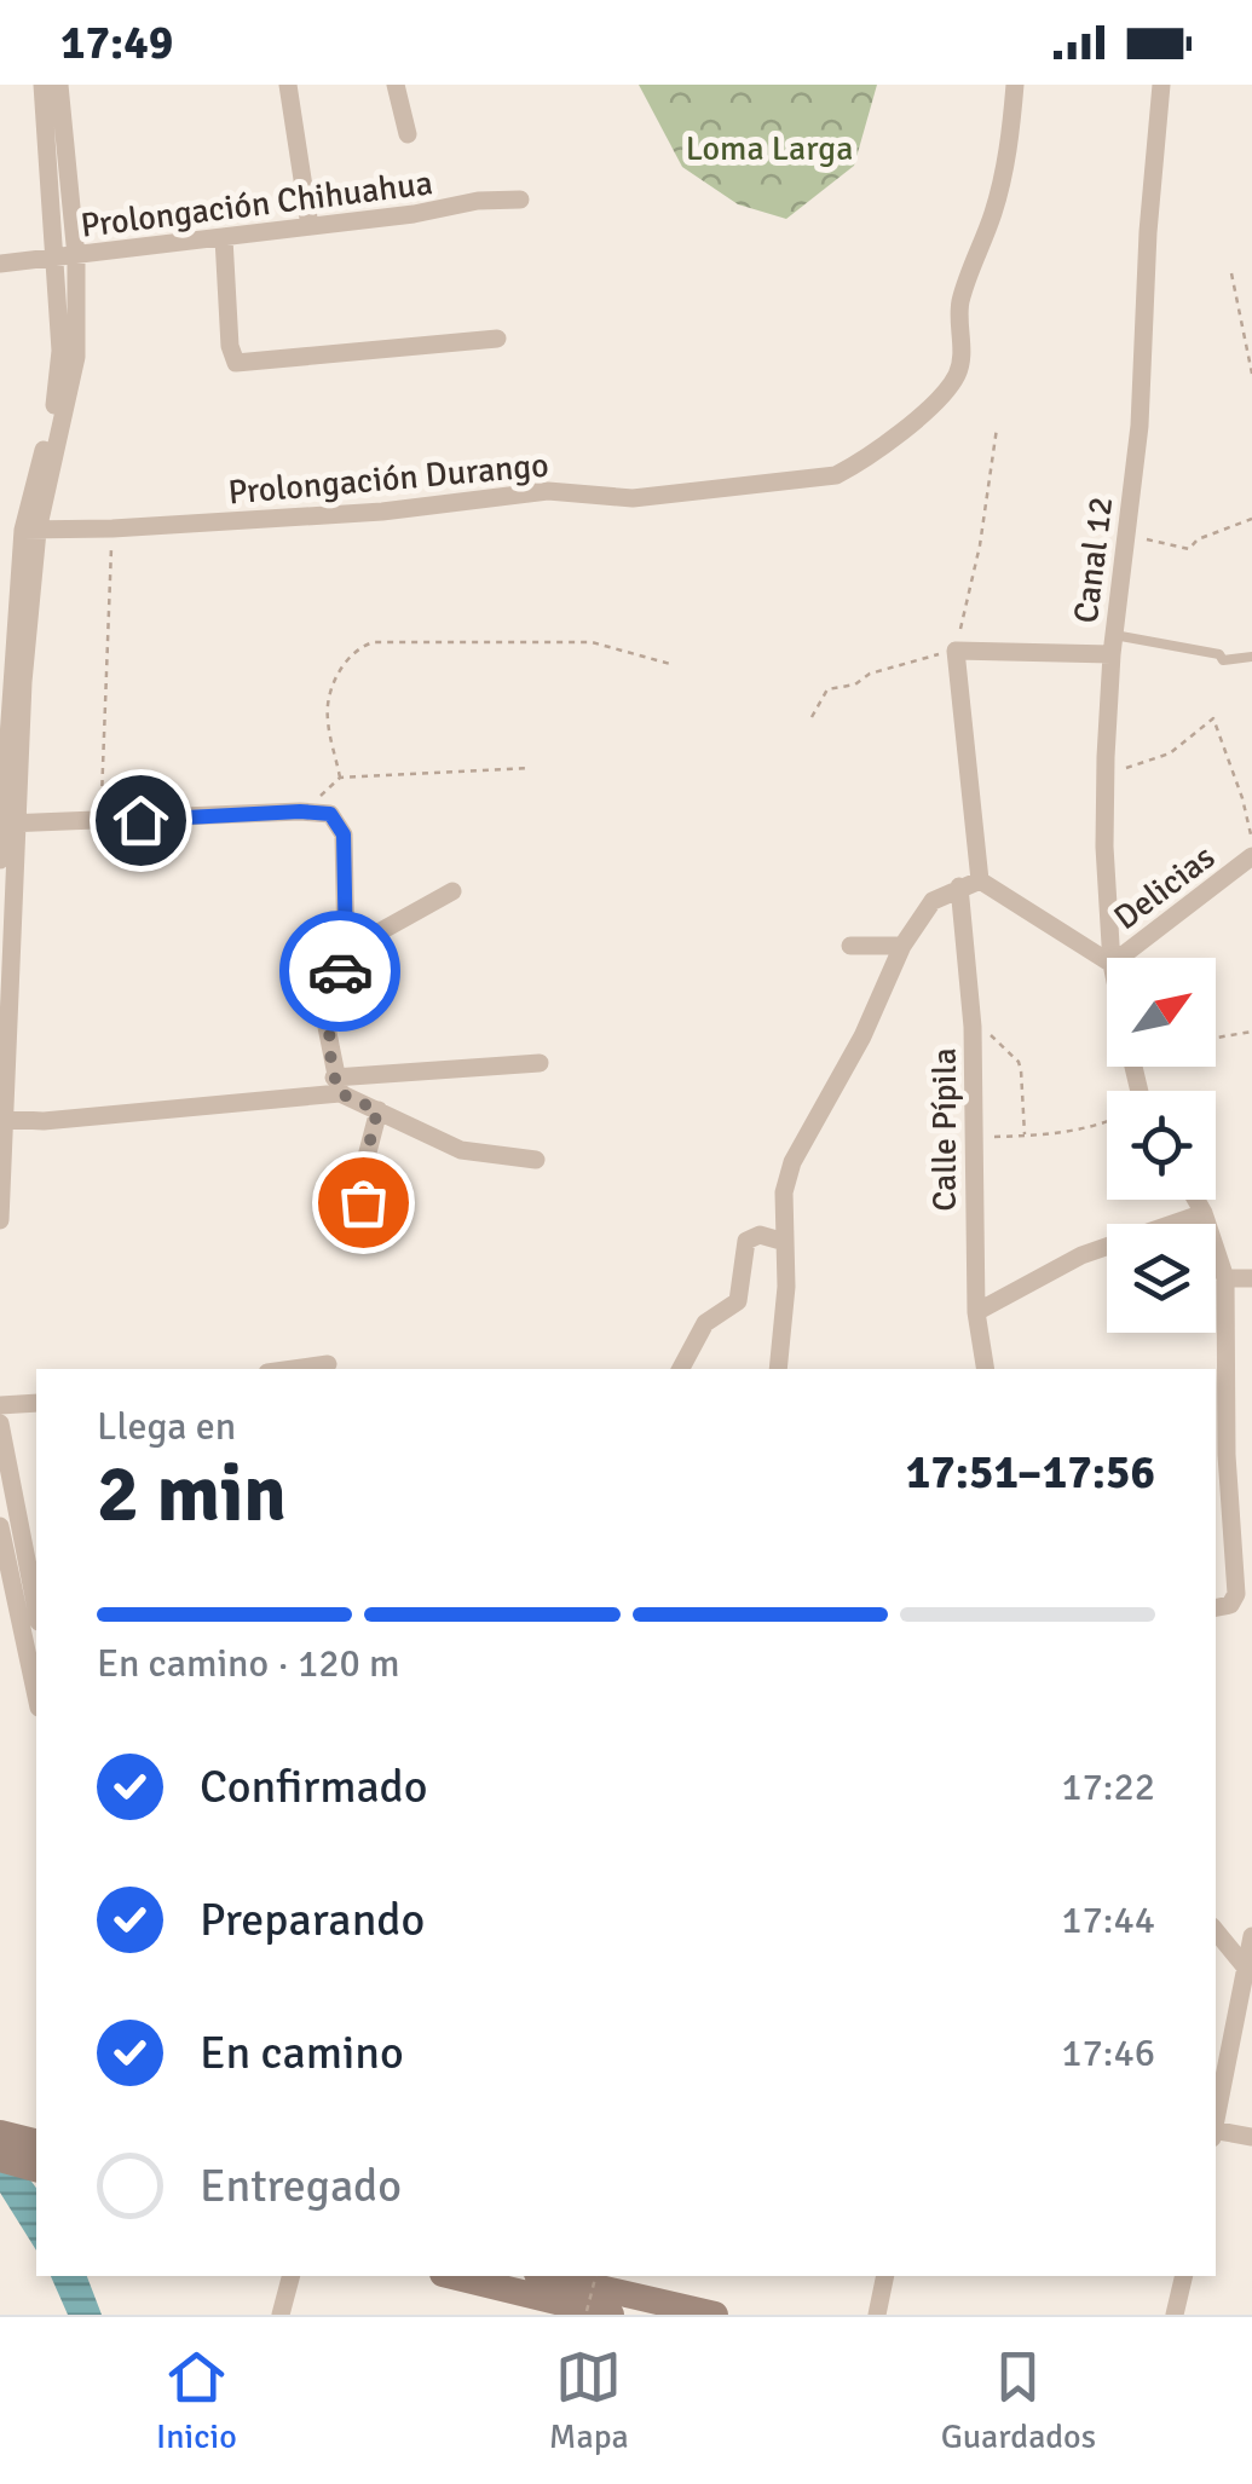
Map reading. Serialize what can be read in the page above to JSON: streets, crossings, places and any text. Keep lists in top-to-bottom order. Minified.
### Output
{"streets":{"street":["Prolongación Chihuahua","Prolongación Durango","Canal 12","Delicias","Calle Pípila"]},"parks":["Loma Larga"],"north":"top right","page":{"status":"17:49","heading":["2 min","Llega en","17:51–17:56"],"bar":"En camino · 120 m","list":[["Confirmado","17:22"],["Preparando","17:44"],["En camino","17:46"],"Entregado"],"tabs":["Inicio","Mapa","Guardados"]}}
